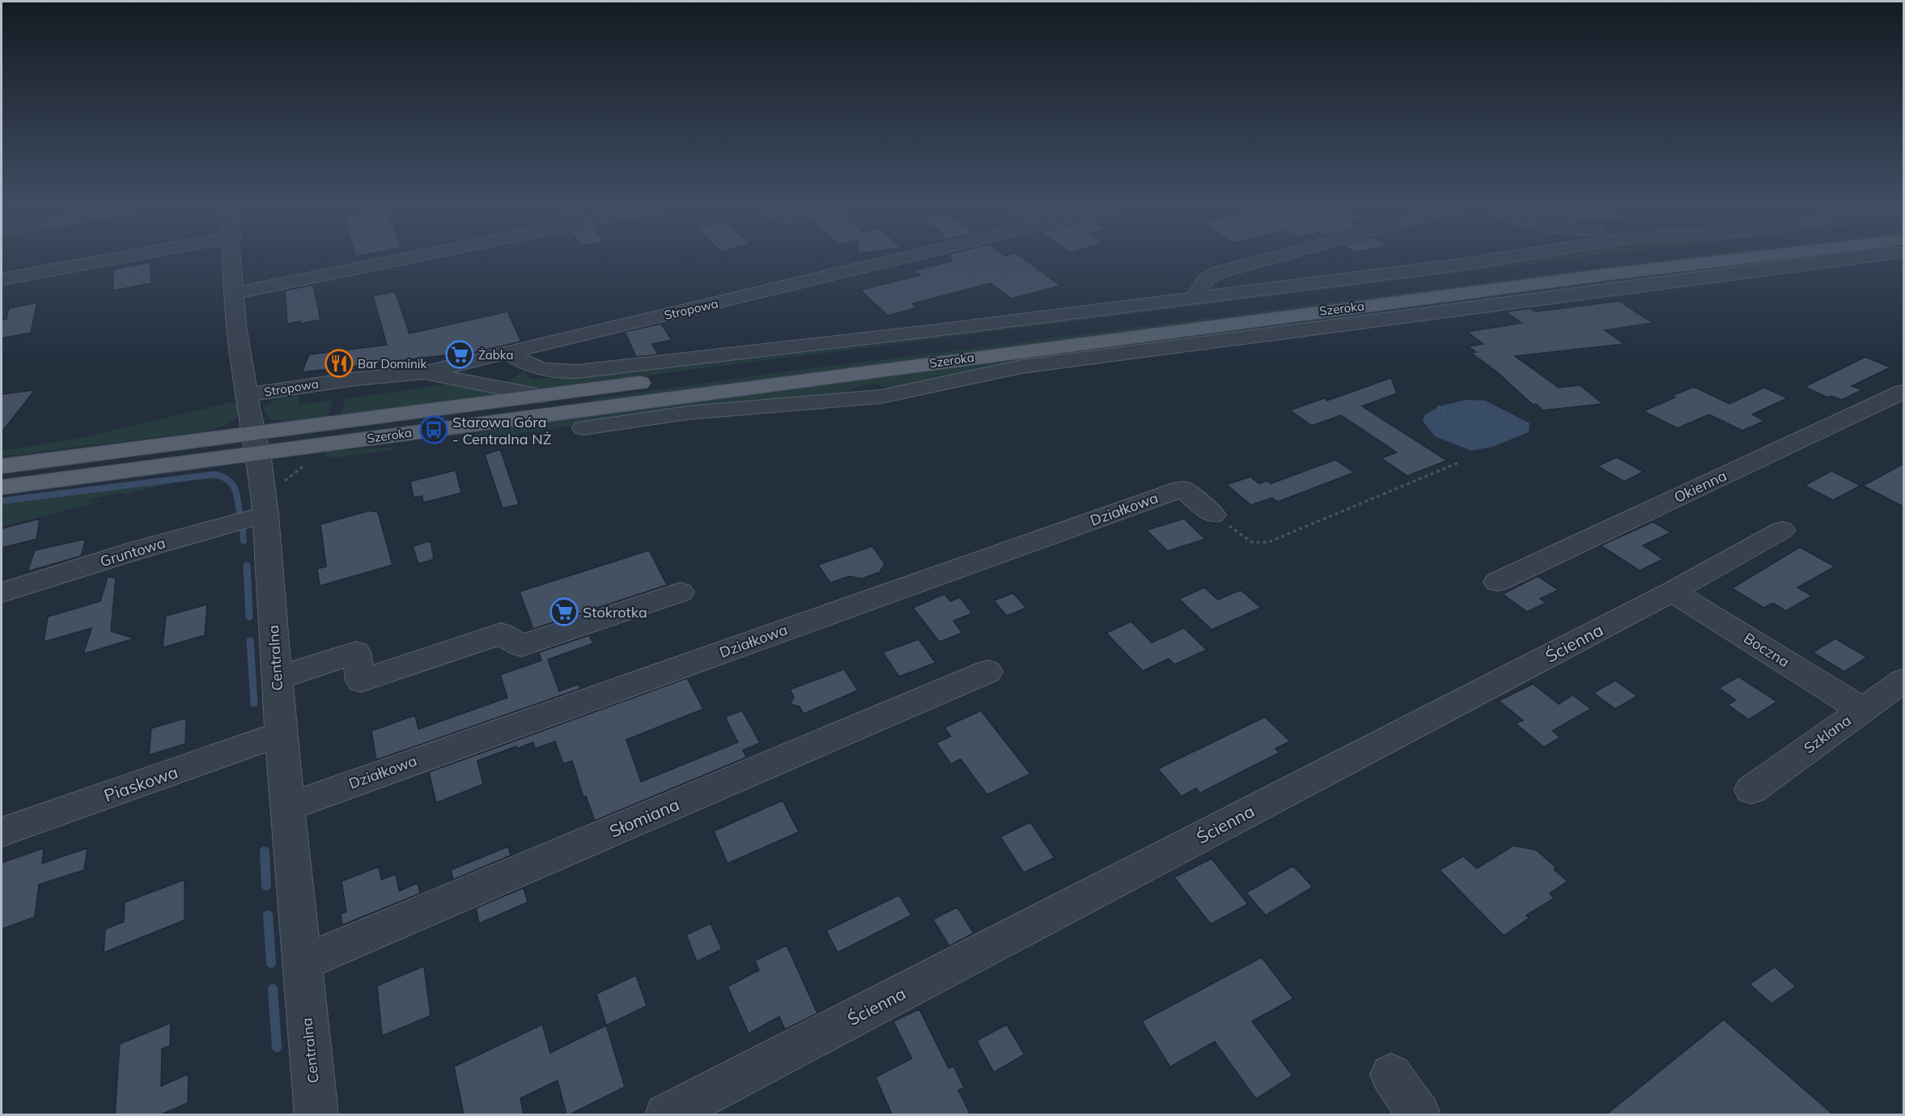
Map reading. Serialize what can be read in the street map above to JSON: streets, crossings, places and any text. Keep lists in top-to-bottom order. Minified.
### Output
{"streets":{"main road":["Szeroka"],"street":["Stropowa","Okienna","Działkowa","Gruntowa","Ścienna","Boczna","Centralna","Szklana","Piaskowa","Słomiana"]},"crossings":[["Szeroka","Stropowa"],["Szeroka","Centralna"],["Stropowa","Centralna"],["Działkowa","Centralna"],["Gruntowa","Centralna"],["Ścienna","Boczna"],["Boczna","Szklana"],["Centralna","Piaskowa"],["Centralna","Słomiana"]],"places":{"supermarket":["Żabka","Stokrotka"],"restaurant":["Bar Dominik"],"bus stop":["Starowa Góra - Centralna NŻ"]}}
